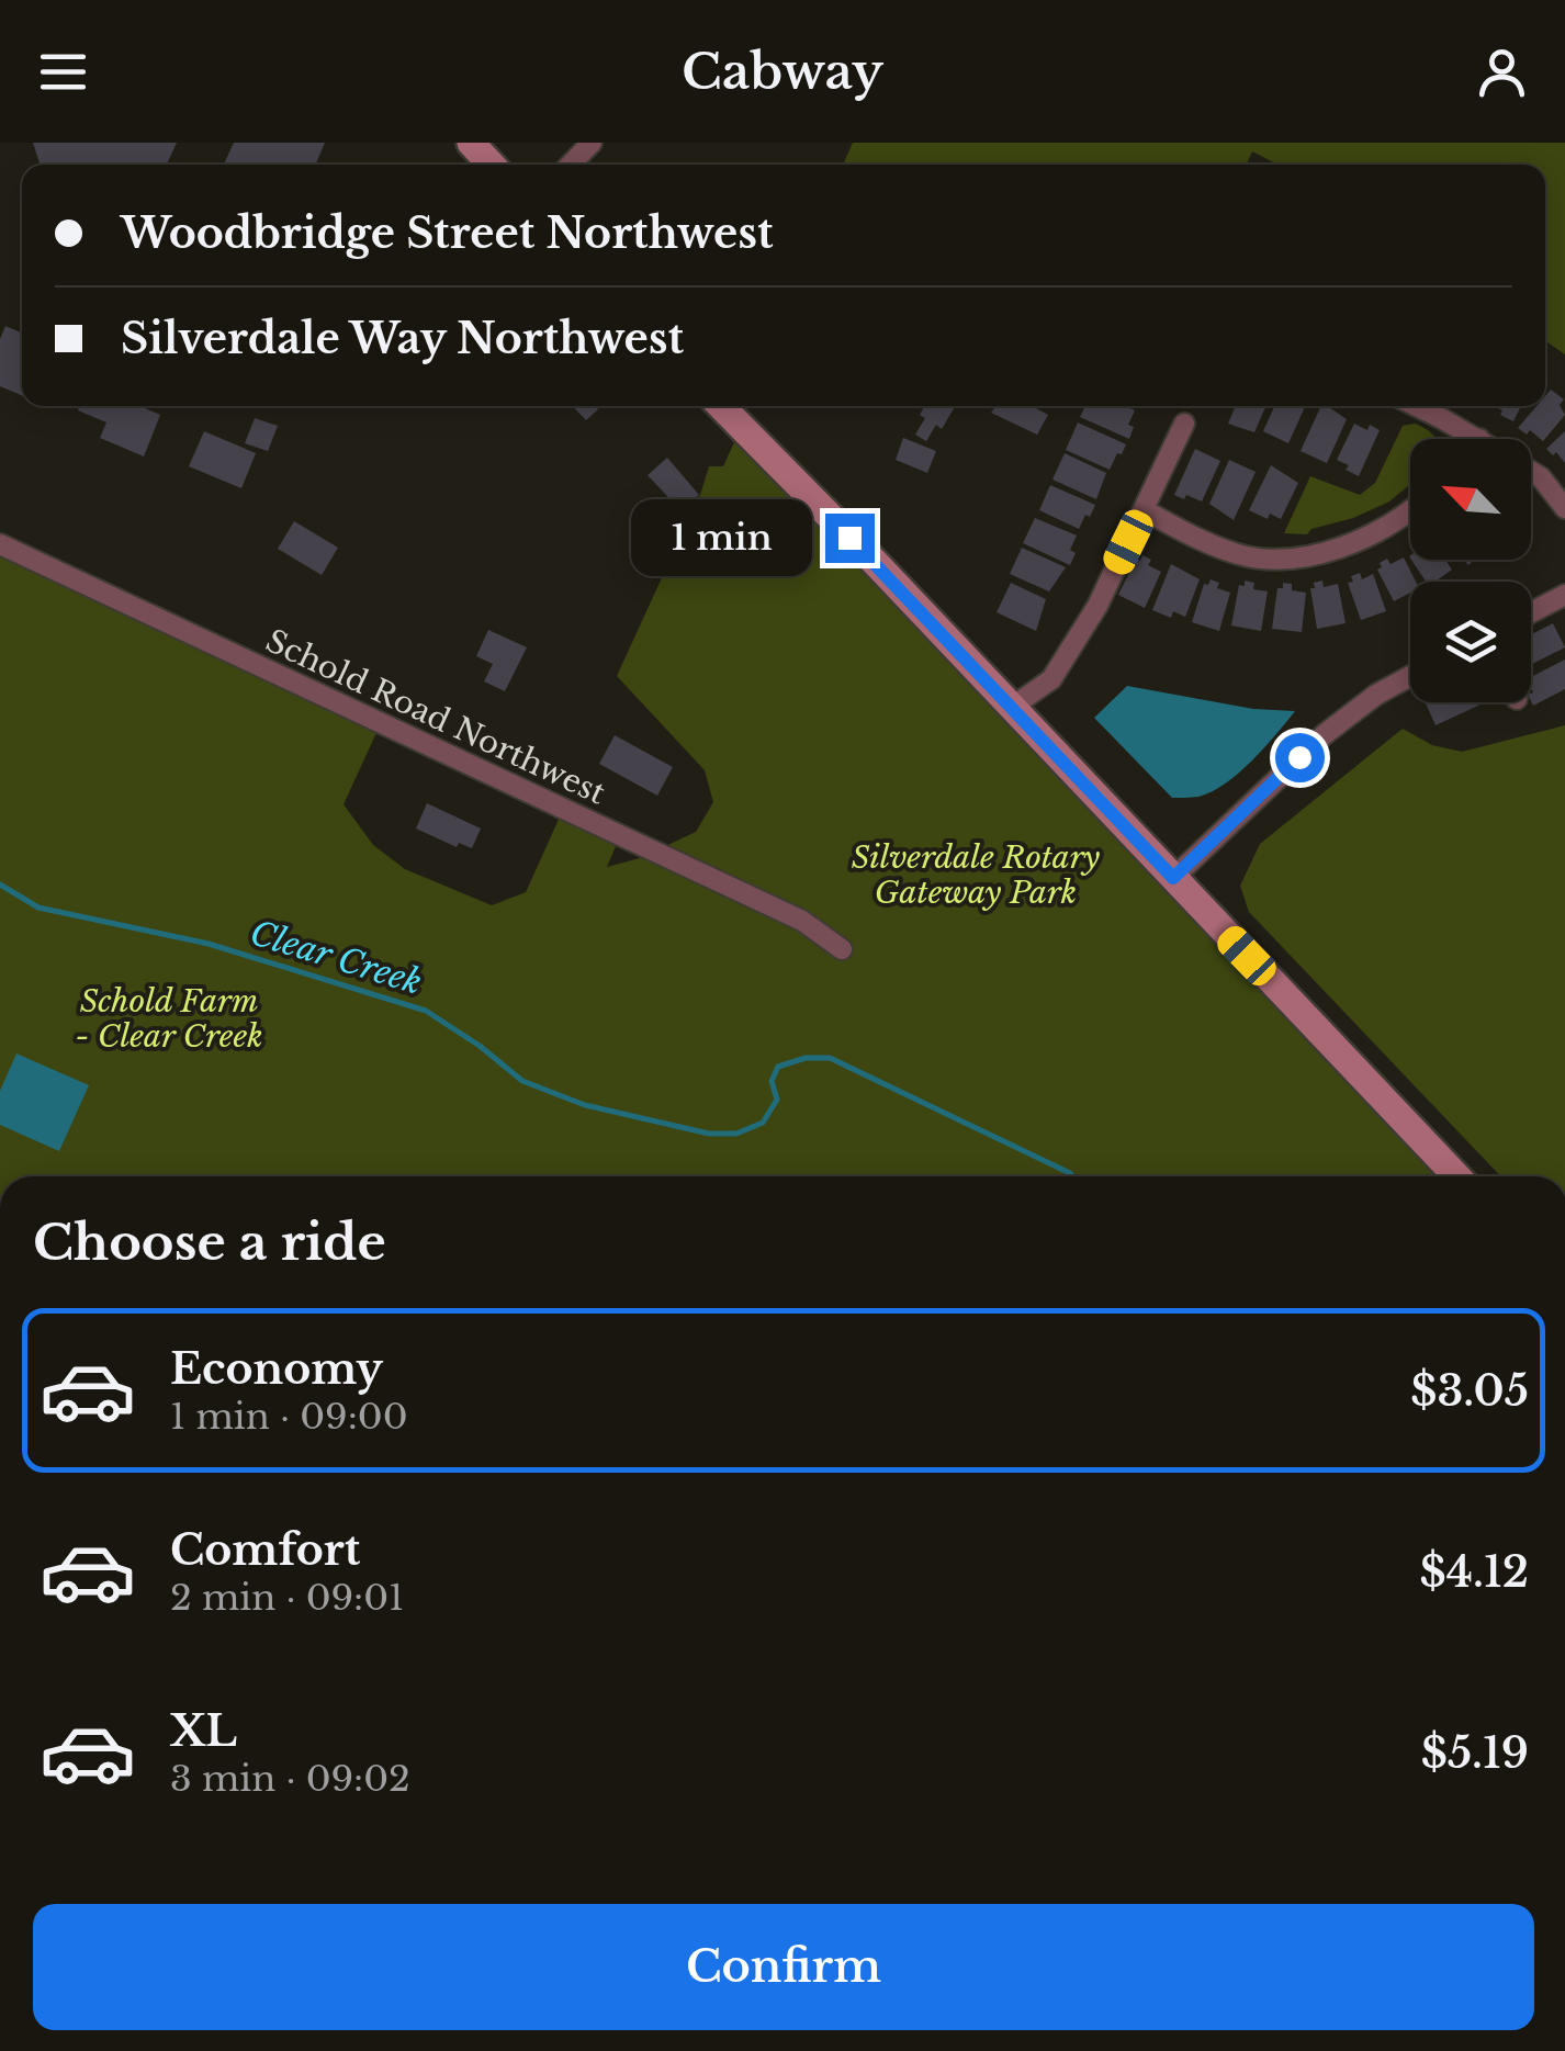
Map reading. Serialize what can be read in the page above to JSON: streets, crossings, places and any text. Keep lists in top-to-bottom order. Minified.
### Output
{"streets":{"street":["Schold Road Northwest"]},"water":["Clear Creek"],"parks":["Silverdale Rotary Gateway Park","Schold Farm - Clear Creek"],"north":"top left","page":{"header":"Cabway","banner":["Woodbridge Street Northwest","Silverdale Way Northwest"],"bubble":"1 min","heading":"Choose a ride","list":[{"name":"Economy","note":"1 min · 09:00","value":"$3.05"},{"name":"Comfort","note":"2 min · 09:01","value":"$4.12"},{"name":"XL","note":"3 min · 09:02","value":"$5.19"}],"buttons":"Confirm"}}
